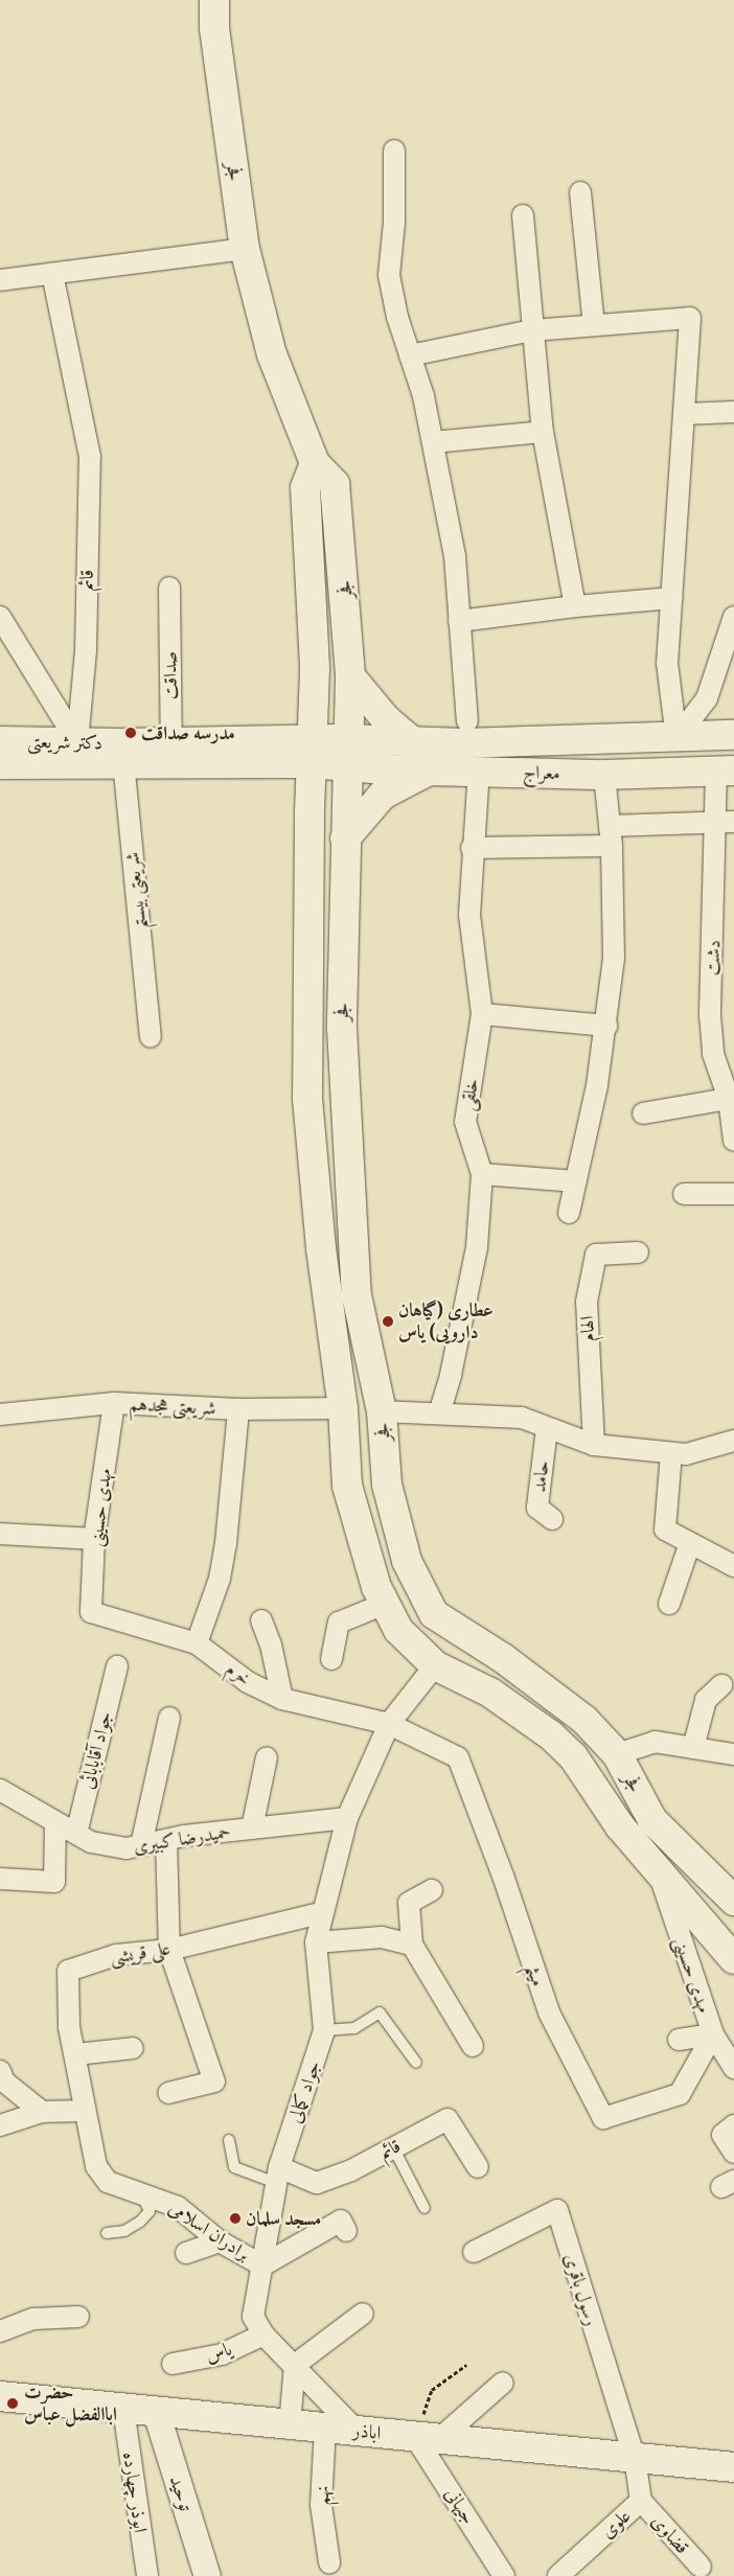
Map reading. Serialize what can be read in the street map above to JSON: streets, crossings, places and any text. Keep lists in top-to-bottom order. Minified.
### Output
{"streets":{"main road":["فجر","دکتر شریعتی","معراج","اباذر"],"street":["قائم","صداقت","شریعتی بیستم","دشت","خلقی","الهام","شریعتی هجدهم","حامد","مهدی حسینی","خرم","جواد آقابابائی","حمیدرضا کبیری","علی قریشی","میثم","جواد کمالی","برادران اسلامی","رسول باقری","یاس","ابوذر چهارده","توحید","نهم","جیهانی","علوی","قضاوی"]},"crossings":[["فجر","دکتر شریعتی"],["فجر","معراج"],["قائم","دکتر شریعتی"],["قائم","جواد کمالی"],["صداقت","دکتر شریعتی"],["دکتر شریعتی","معراج"],["دکتر شریعتی","شریعتی بیستم"],["معراج","دشت"],["معراج","خلقی"],["شریعتی هجدهم","مهدی حسینی"],["مهدی حسینی","خرم"],["مهدی حسینی","میثم"],["خرم","میثم"],["خرم","جواد کمالی"],["جواد آقابابائی","حمیدرضا کبیری"],["حمیدرضا کبیری","جواد کمالی"],["علی قریشی","جواد کمالی"],["علی قریشی","برادران اسلامی"],["میثم","جواد کمالی"],["جواد کمالی","برادران اسلامی"],["جواد کمالی","یاس"],["جواد کمالی","اباذر"],["رسول باقری","اباذر"],["رسول باقری","علوی"],["اباذر","ابوذر چهارده"],["اباذر","توحید"],["اباذر","نهم"],["اباذر","جیهانی"],["اباذر","علوی"],["علوی","قضاوی"]],"places":["مدرسه صداقت","عطاری (گیاهان دارویی) یاس","مسجد سلمان","حضرت اباالفضل عباس"]}
